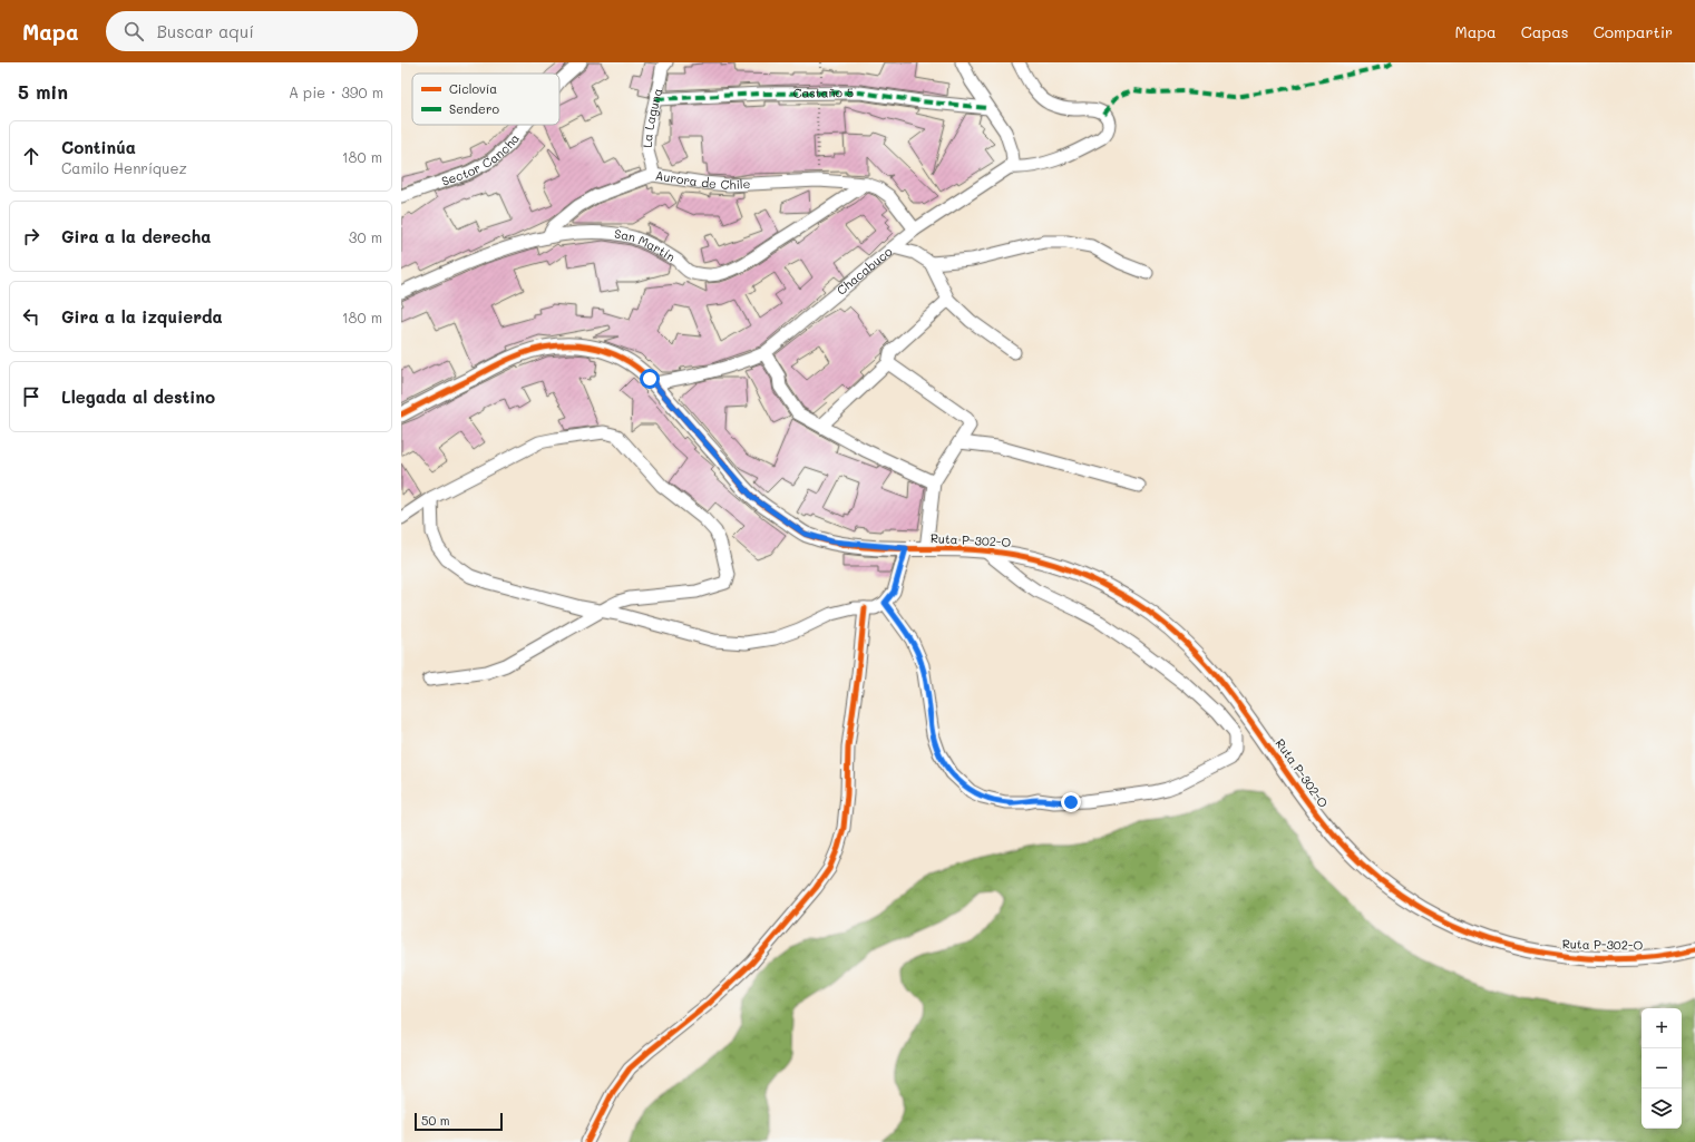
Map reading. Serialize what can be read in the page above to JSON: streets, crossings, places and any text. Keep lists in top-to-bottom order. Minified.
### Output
{"streets":{"street":["Castaño 5","La Laguna","Sector Cancha","Aurora de Chile","San Martín","Chacabuco","Ruta P-302-O"]},"crossings":[["Castaño 5","La Laguna"],["La Laguna","Aurora de Chile"],["Aurora de Chile","San Martín"],["Aurora de Chile","Chacabuco"],["Chacabuco","Ruta P-302-O"]],"legend":["Ciclovía","Sendero"],"scale_bar":"50 m","page":{"header":"Mapa","search":"Buscar aquí","nav":["Mapa","Capas","Compartir"],"heading":["5 min","A pie · 390 m"],"list":[["Continúa","Camilo Henríquez","180 m"],["Gira a la derecha","30 m"],["Gira a la izquierda","180 m"],"Llegada al destino"],"map_buttons":["+","−"],"scale":"50 m"}}
